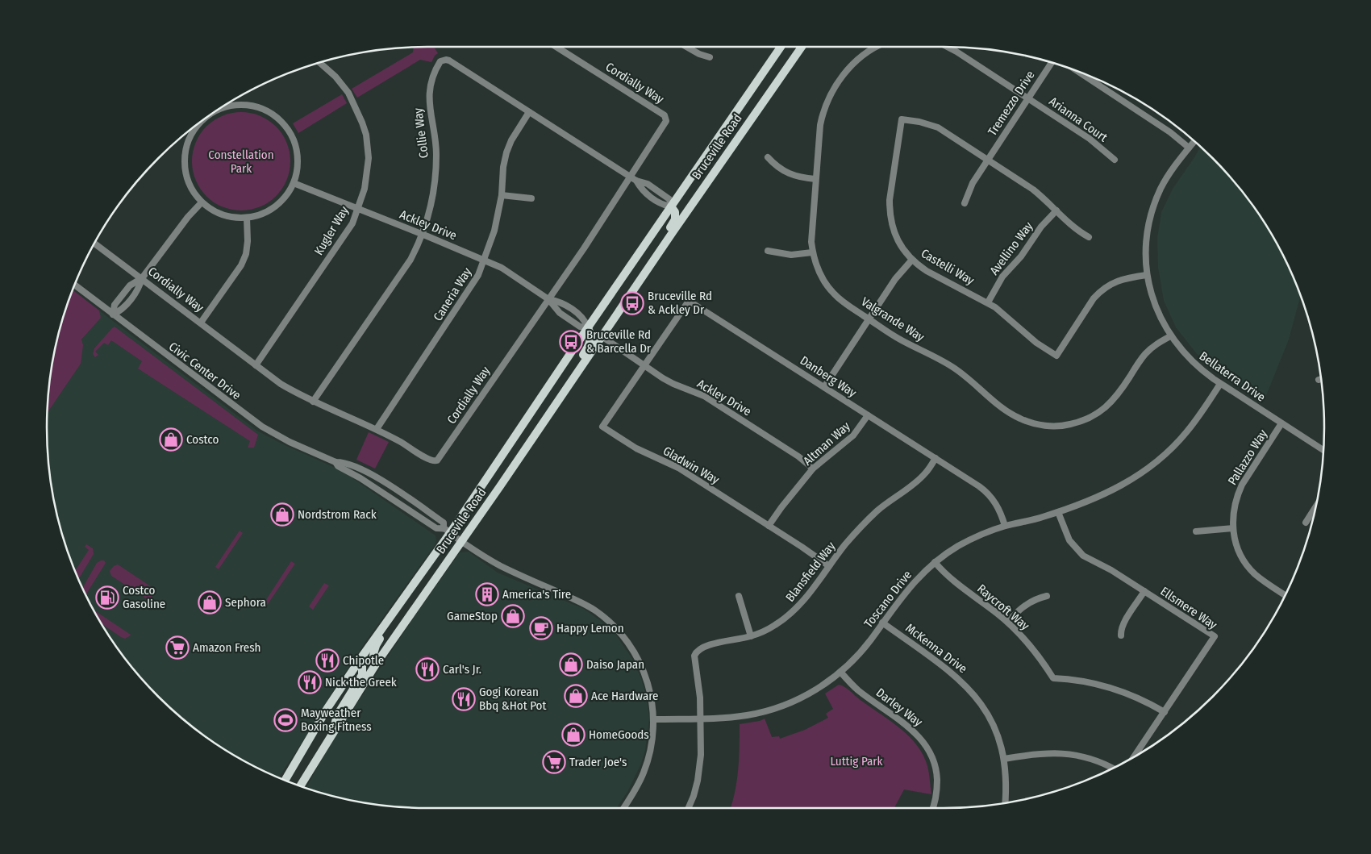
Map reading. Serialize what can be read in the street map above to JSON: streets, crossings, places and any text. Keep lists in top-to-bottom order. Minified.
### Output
{"streets":{"main road":["Bruceville Road"],"street":["Cordially Way","Tremezzo Drive","Arianna Court","Collie Way","Ackley Drive","Kugler Way","Avellino Way","Castelli Way","Caneria Way","Valgrande Way","Civic Center Drive","Danberg Way","Bellaterra Drive","Altman Way","Pallazzo Way","Gladwin Way","Blansfield Way","Toscano Drive","Raycroft Way","Ellsmere Way","McKenna Drive","Darley Way"]},"crossings":[["Cordially Way","Collie Way"],["Cordially Way","Ackley Drive"],["Cordially Way","Kugler Way"],["Cordially Way","Caneria Way"],["Tremezzo Drive","Arianna Court"],["Tremezzo Drive","Castelli Way"],["Collie Way","Bruceville Road"],["Collie Way","Ackley Drive"],["Collie Way","Caneria Way"],["Bruceville Road","Ackley Drive"],["Bruceville Road","Civic Center Drive"],["Ackley Drive","Kugler Way"],["Ackley Drive","Caneria Way"],["Ackley Drive","Danberg Way"],["Ackley Drive","Altman Way"],["Ackley Drive","Gladwin Way"],["Avellino Way","Castelli Way"],["Castelli Way","Bellaterra Drive"],["Valgrande Way","Bellaterra Drive"],["Civic Center Drive","Toscano Drive"],["Danberg Way","Altman Way"],["Danberg Way","Gladwin Way"],["Danberg Way","Blansfield Way"],["Danberg Way","Toscano Drive"],["Bellaterra Drive","Pallazzo Way"],["Bellaterra Drive","Toscano Drive"],["Altman Way","Gladwin Way"],["Gladwin Way","Blansfield Way"],["Blansfield Way","Toscano Drive"],["Toscano Drive","Raycroft Way"],["Toscano Drive","Ellsmere Way"],["Toscano Drive","McKenna Drive"],["Toscano Drive","Darley Way"],["Raycroft Way","Ellsmere Way"]],"parks":["Constellation Park","Luttig Park"],"places":{"bus stop":["Bruceville Rd & Ackley Dr","Bruceville Rd & Barcella Dr"],"shop":["Costco","Nordstrom Rack","Sephora","GameStop","Daiso Japan","Ace Hardware","HomeGoods"],"building":["America's Tire"],"fuel station":["Costco Gasoline"],"cafe":["Happy Lemon"],"supermarket":["Amazon Fresh","Trader Joe's"],"restaurant":["Chipotle","Carl's Jr.","Nick the Greek","Gogi Korean Bbq &Hot Pot"],"sports":["Mayweather Boxing Fitness"]}}
